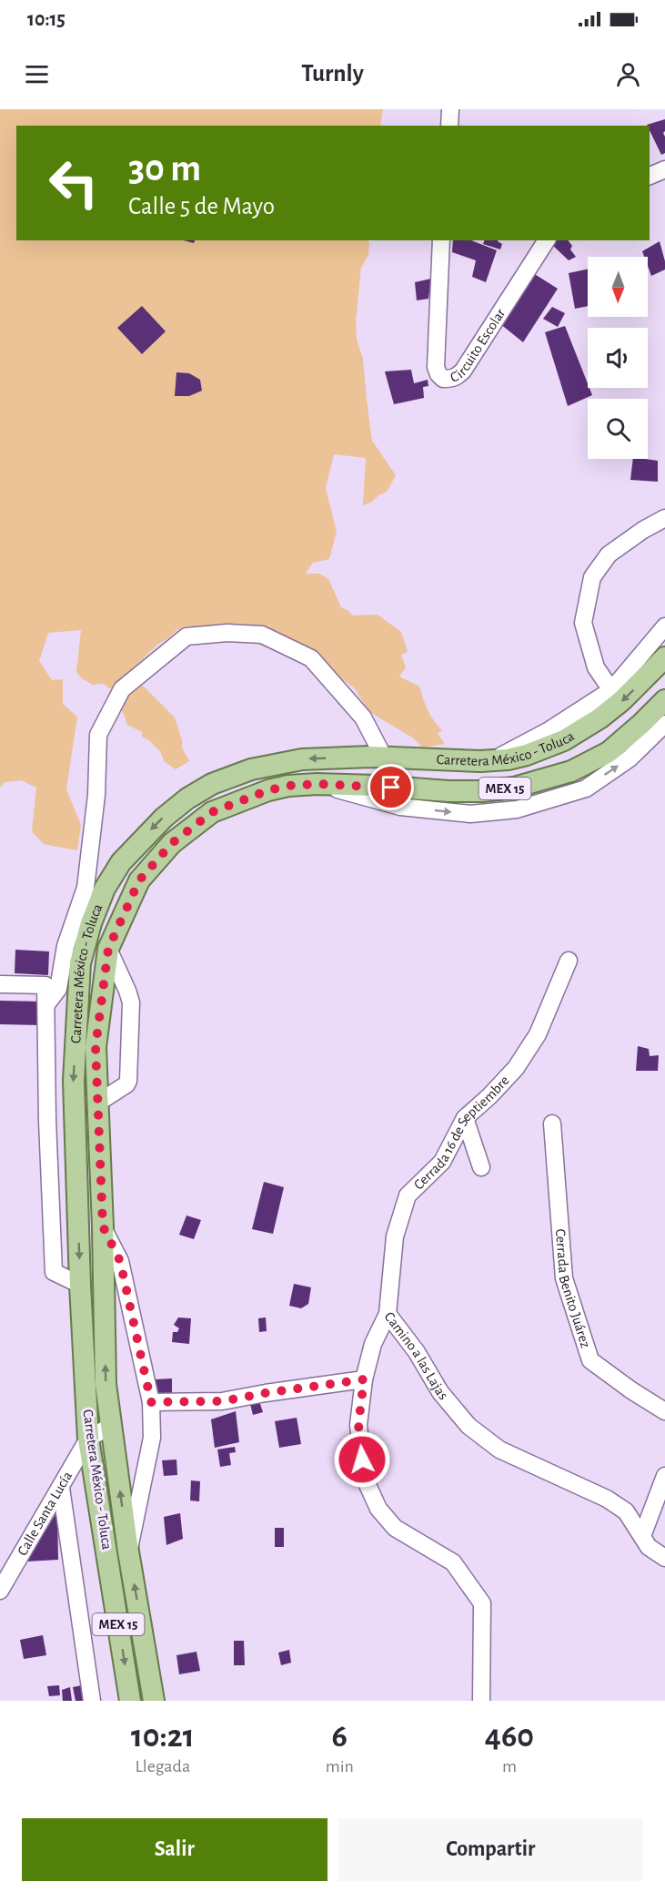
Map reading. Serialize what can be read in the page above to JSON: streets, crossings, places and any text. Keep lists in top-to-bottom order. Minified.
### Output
{"streets":{"main road":["Carretera México - Toluca","MEX 15"],"street":["Circuito Escolar","Cerrada 16 de Septiembre","Cerrada Benito Juárez","Camino a las Lajas","Calle Santa Lucía"]},"crossings":[["Carretera México - Toluca","Calle Santa Lucía"],["Cerrada 16 de Septiembre","Camino a las Lajas"]],"north":"bottom","page":{"status":"10:15","header":"Turnly","turn":["30 m","Calle 5 de Mayo"],"eta":["10:21","Llegada","6","min","460","m"],"buttons":["Salir","Compartir"]}}
